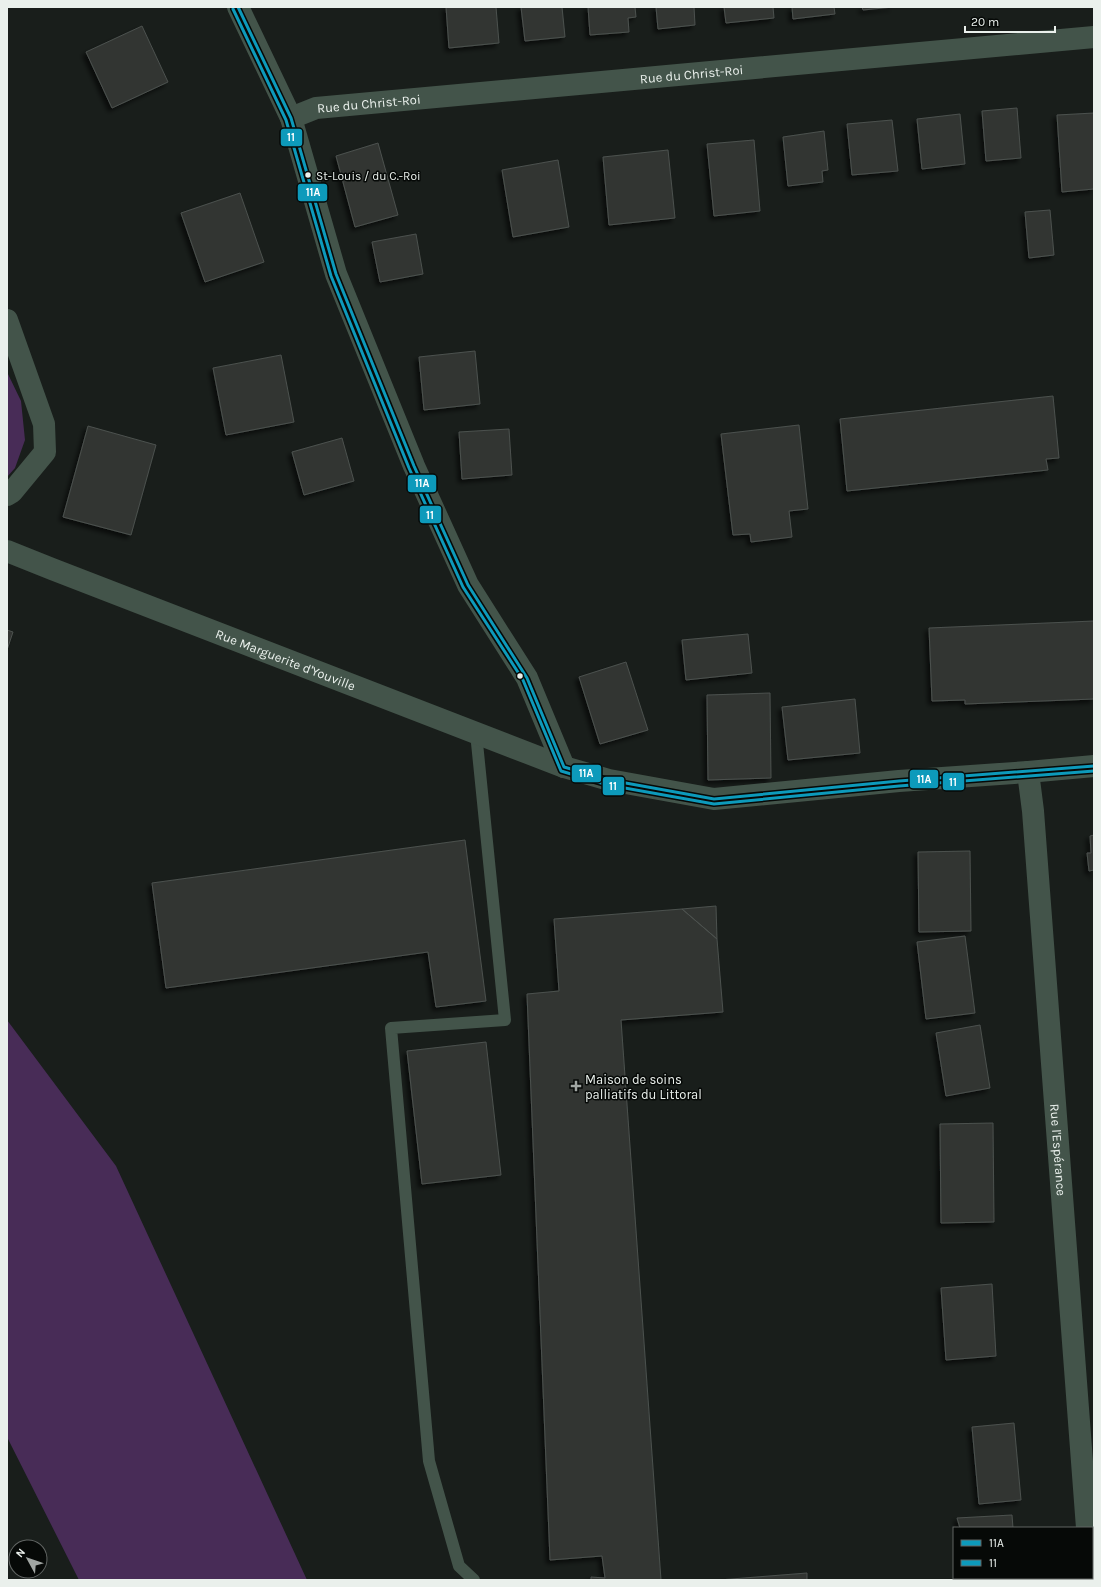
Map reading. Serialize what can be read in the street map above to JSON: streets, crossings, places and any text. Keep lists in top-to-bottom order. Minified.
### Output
{"streets":{"street":["Rue du Christ-Roi","Rue Marguerite d'Youville","Rue l'Espérance"]},"crossings":[["Rue Marguerite d'Youville","Rue l'Espérance"]],"places":{"other":["St-Louis / du C.-Roi"],"health":["Maison de soins palliatifs du Littoral"]},"lines":["transit line 11A","transit line 11"],"legend":["11A","11"],"scale_bar":"20 m","north":"top left"}
